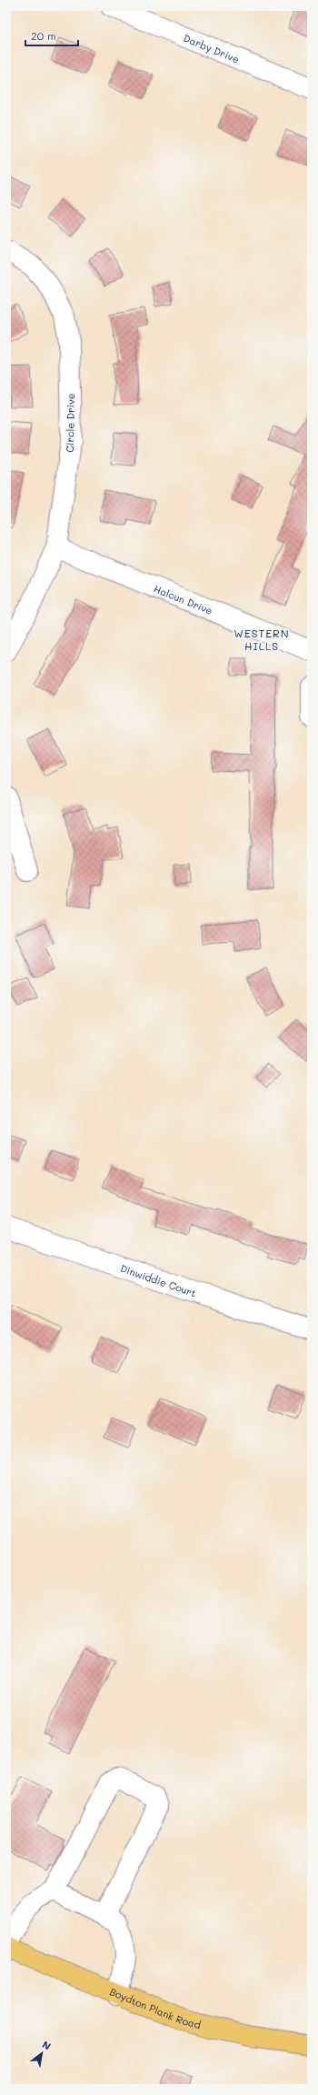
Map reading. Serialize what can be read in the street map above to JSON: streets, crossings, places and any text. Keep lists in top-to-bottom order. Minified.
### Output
{"streets":{"main road":["Boydton Plank Road"],"street":["Darby Drive","Circle Drive","Halcun Drive","Dinwiddie Court"]},"crossings":[["Circle Drive","Halcun Drive"]],"districts":["WESTERN HILLS"],"scale_bar":"20 m","north":"top right"}
